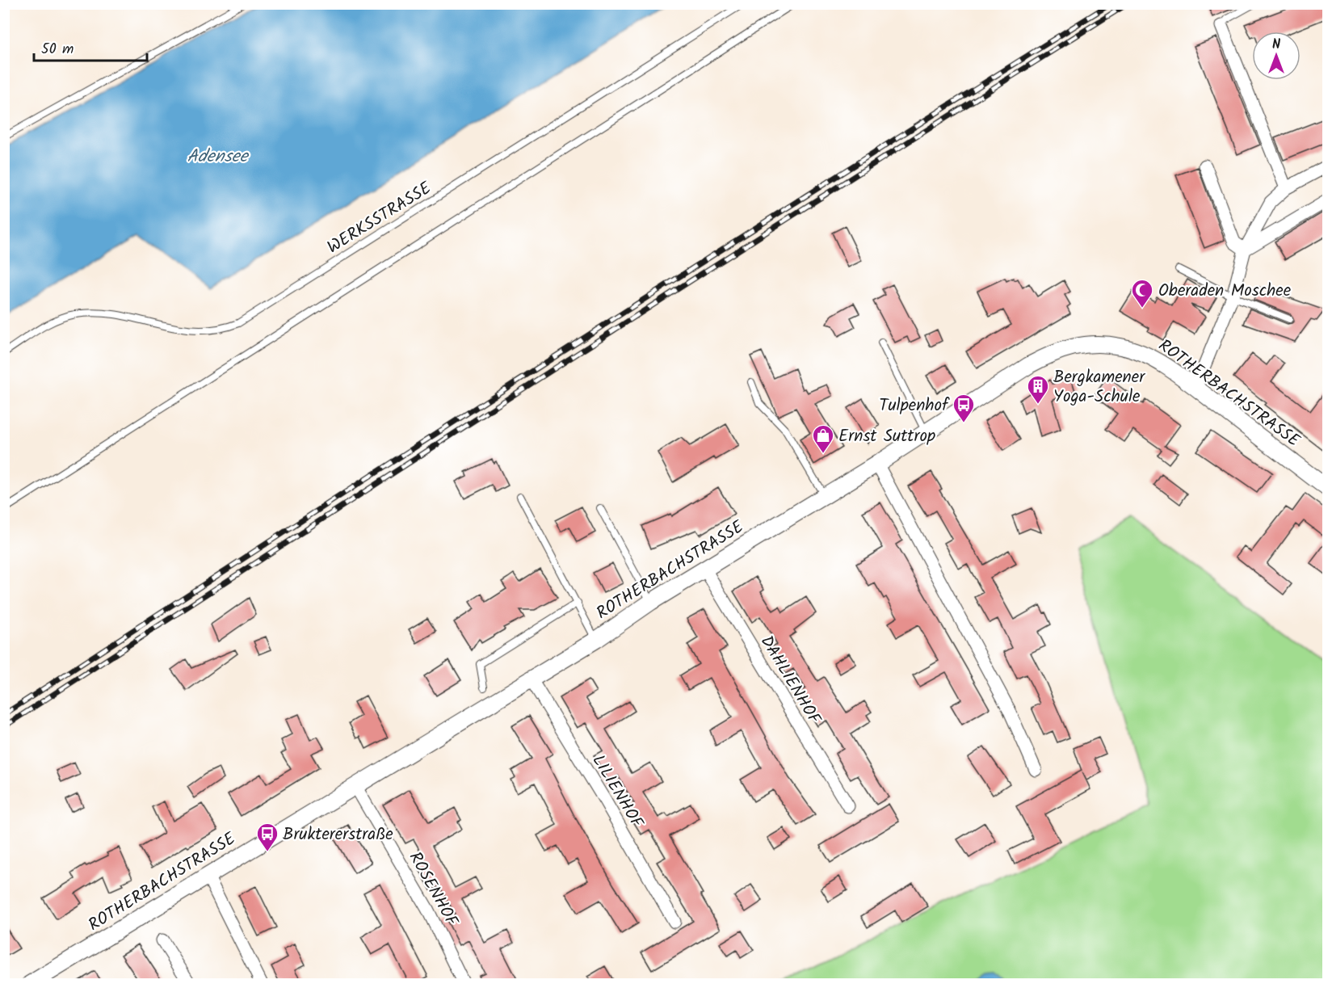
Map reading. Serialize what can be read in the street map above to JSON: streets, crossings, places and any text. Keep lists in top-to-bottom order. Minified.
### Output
{"streets":{"street":["ROTHERBACHSTRASSE","DAHLIENHOF","LILIENHOF","ROSENHOF"],"lane":["WERKSSTRASSE"]},"crossings":[["ROTHERBACHSTRASSE","DAHLIENHOF"],["ROTHERBACHSTRASSE","LILIENHOF"],["ROTHERBACHSTRASSE","ROSENHOF"]],"water":["Adensee"],"places":{"mosque":["Oberaden Moschee"],"building":["Bergkamener Yoga-Schule"],"bus stop":["Tulpenhof","Bruktererstraße"],"shop":["Ernst Suttrop"]},"scale_bar":"50 m","north":"top"}
